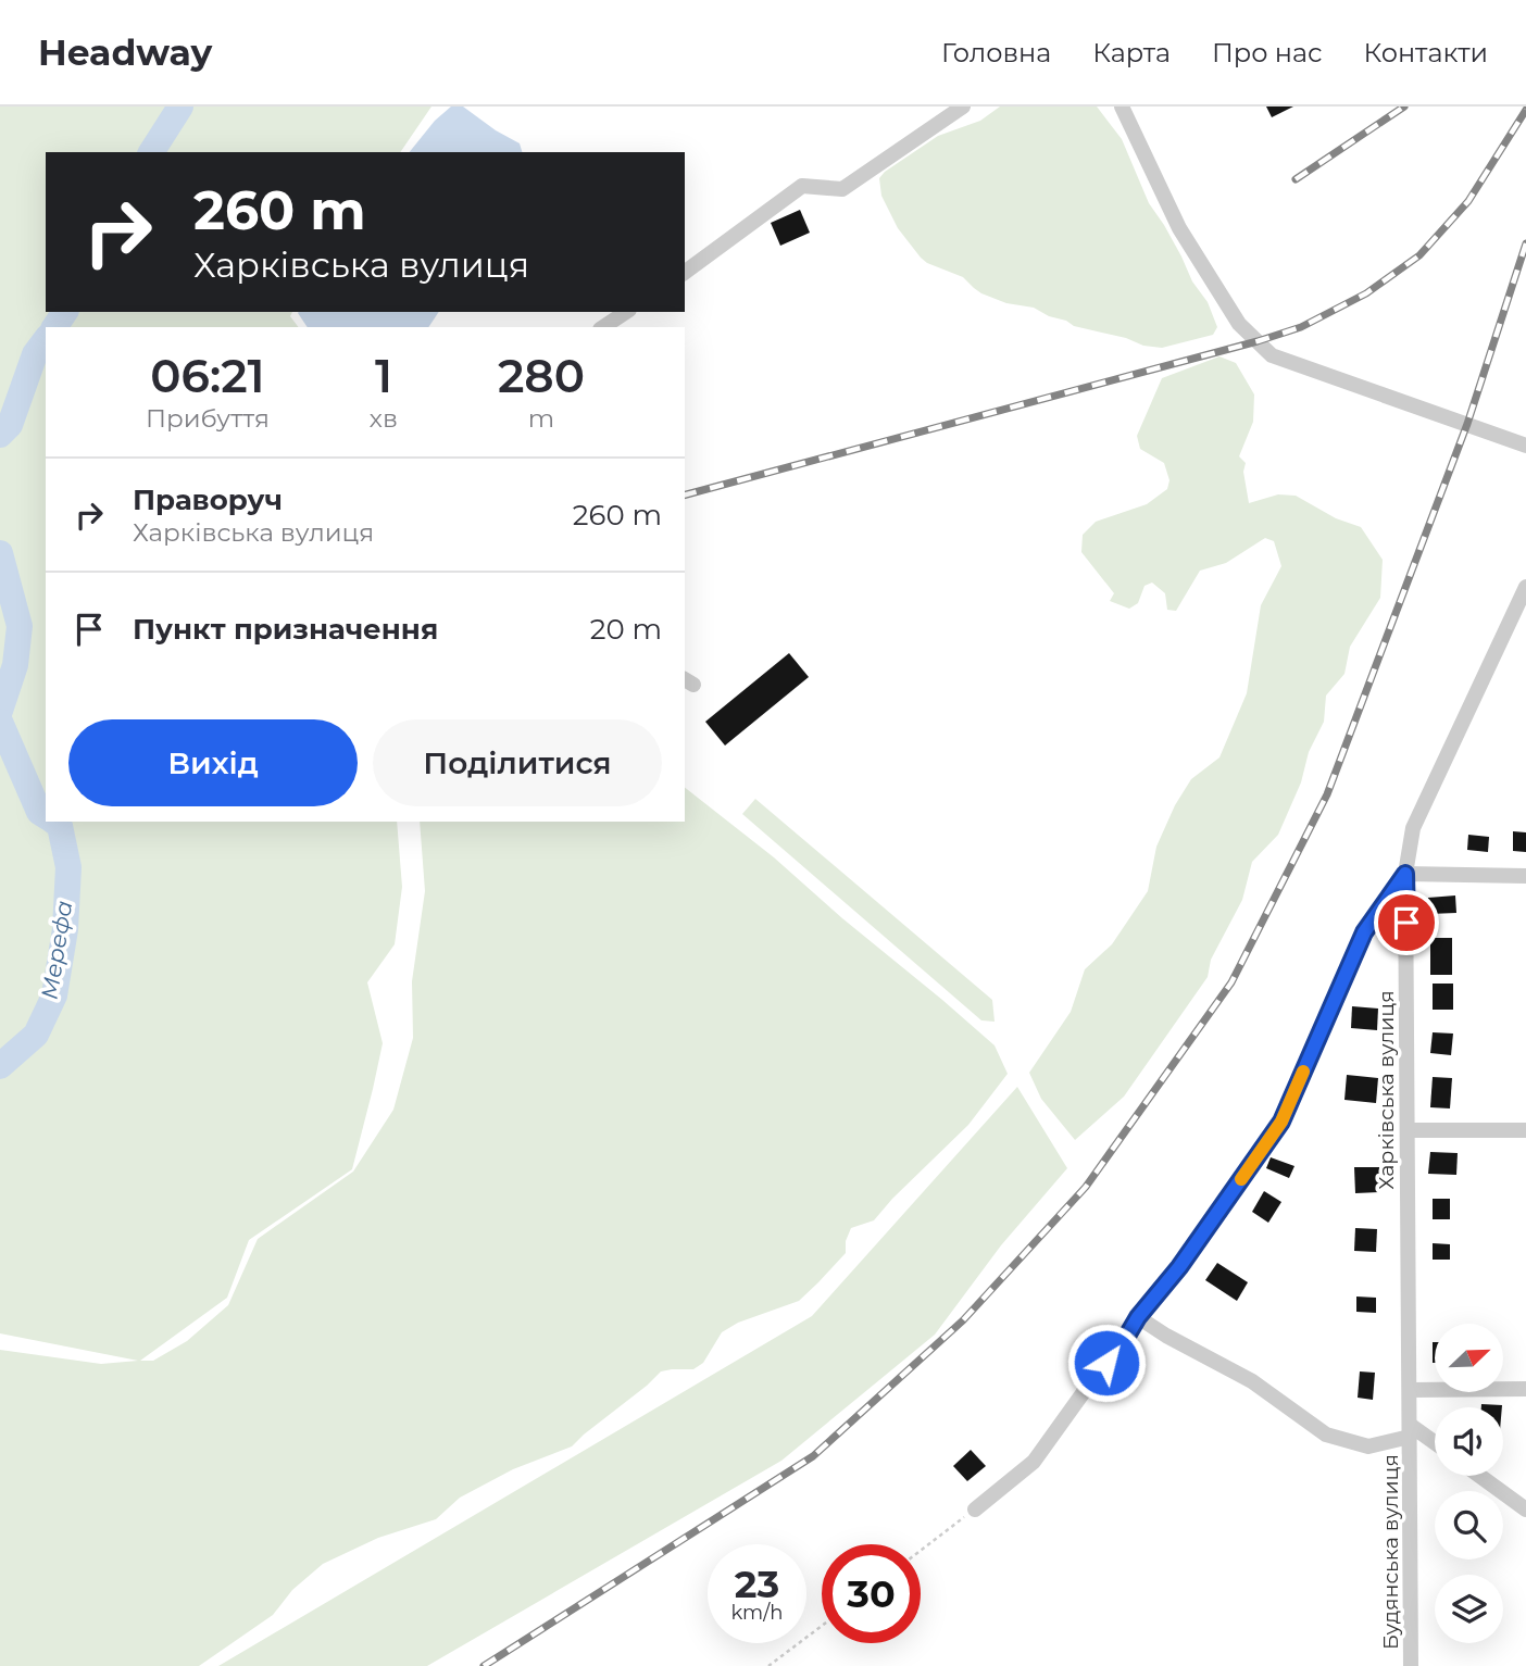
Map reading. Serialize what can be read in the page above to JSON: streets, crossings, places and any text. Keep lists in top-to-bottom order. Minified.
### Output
{"streets":{"street":["Харківська вулиця","Будянська вулиця"]},"crossings":[["Харківська вулиця","Будянська вулиця"]],"water":["Мерефа"],"north":"top right","page":{"header":"Headway","nav":["Головна","Карта","Про нас","Контакти"],"turn":["260 m","Харківська вулиця"],"eta":["06:21","Прибуття","1","хв","280","m"],"list":[{"name":"Праворуч","note":"Харківська вулиця","value":"260 m"},{"name":"Пункт призначення","value":"20 m"}],"buttons":["Вихід","Поділитися"],"speed":"23 km/h","limit":"30"}}
